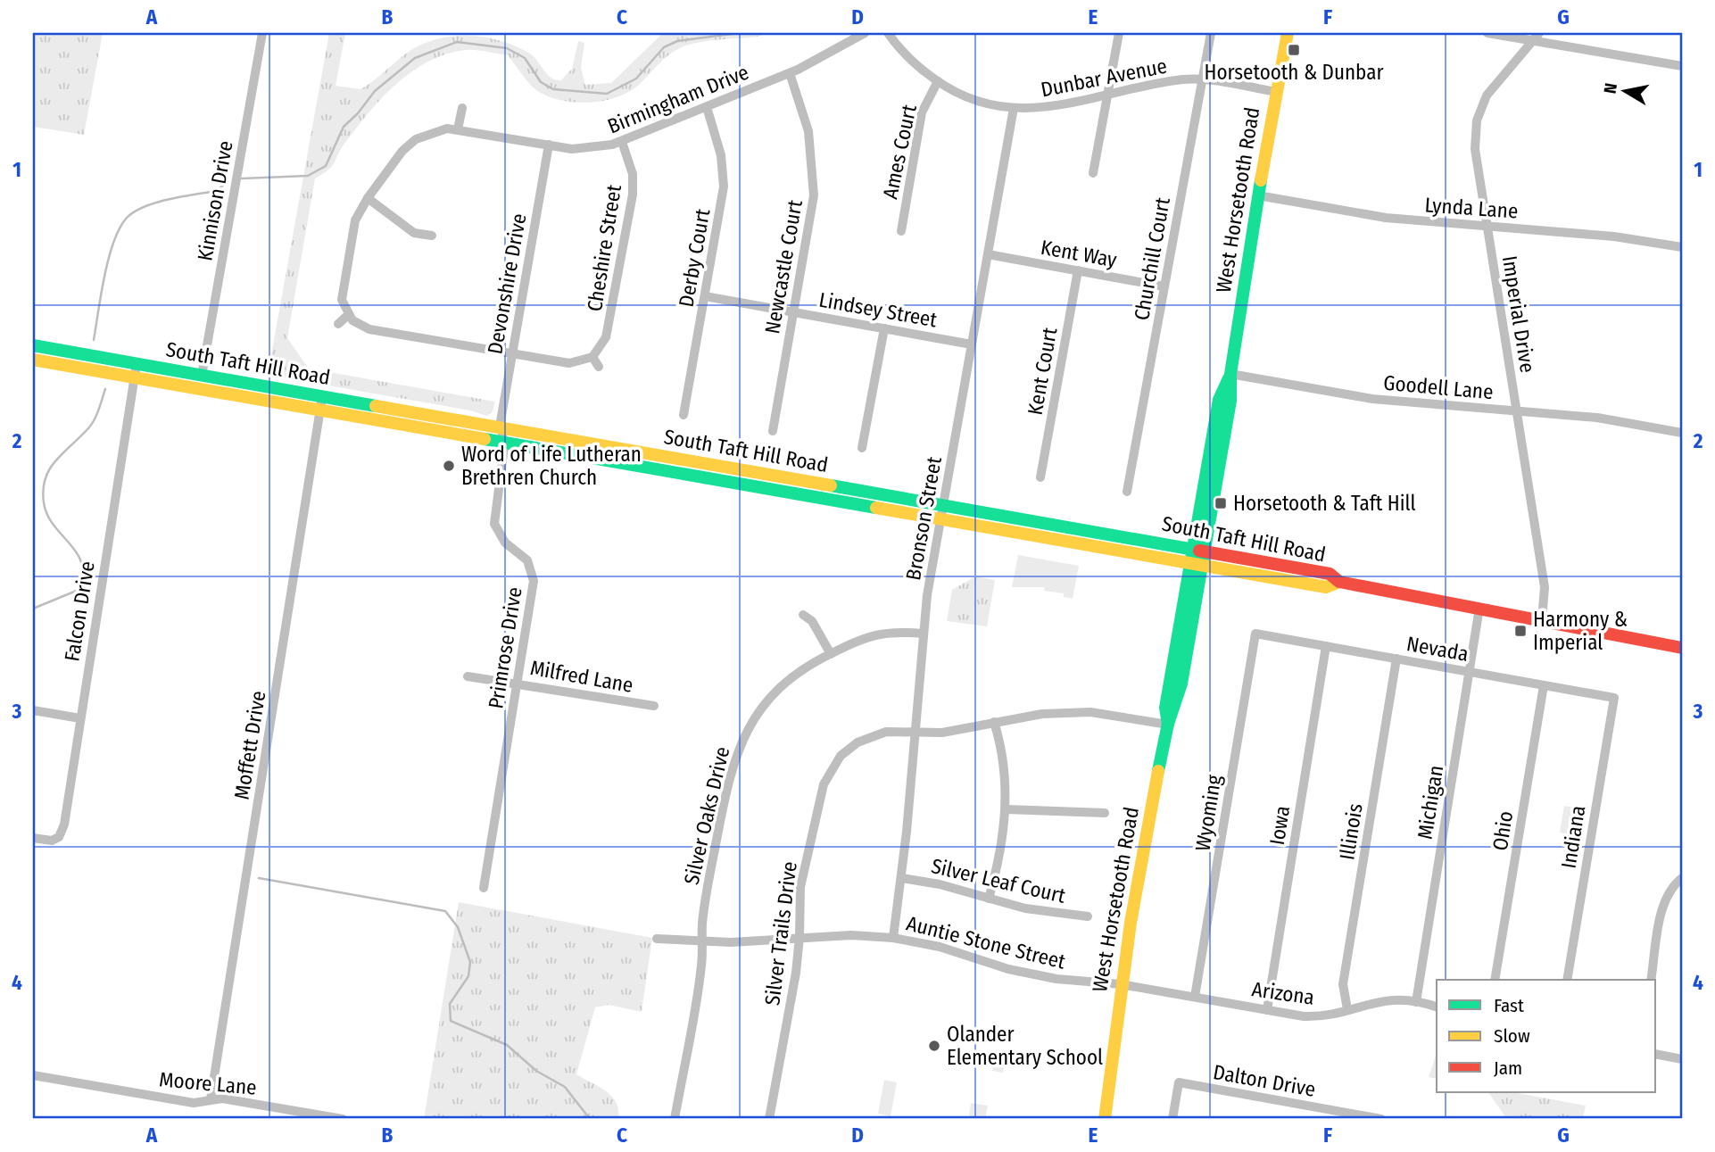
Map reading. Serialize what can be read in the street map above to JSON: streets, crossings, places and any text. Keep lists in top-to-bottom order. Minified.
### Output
{"streets":{"main road":["West Horsetooth Road","South Taft Hill Road"],"street":["Dunbar Avenue","Birmingham Drive","Ames Court","Kinnison Drive","Lynda Lane","Cheshire Street","Kent Way","Derby Court","Churchill Court","Newcastle Court","Devonshire Drive","Lindsey Street","Imperial Drive","Kent Court","Goodell Lane","Bronson Street","Falcon Drive","Primrose Drive","Nevada","Milfred Lane","Moffett Drive","Michigan","Wyoming","Silver Oaks Drive","Iowa","Ohio","Illinois","Indiana","Silver Leaf Court","Silver Trails Drive","Auntie Stone Street","Arizona","Dalton Drive","Moore Lane"]},"crossings":[["Dunbar Avenue","Ames Court"],["Dunbar Avenue","West Horsetooth Road"],["Dunbar Avenue","Churchill Court"],["Dunbar Avenue","Bronson Street"],["Birmingham Drive","Cheshire Street"],["Birmingham Drive","Derby Court"],["Birmingham Drive","Newcastle Court"],["Birmingham Drive","Devonshire Drive"],["West Horsetooth Road","Lynda Lane"],["West Horsetooth Road","South Taft Hill Road"],["West Horsetooth Road","Goodell Lane"],["West Horsetooth Road","Silver Trails Drive"],["West Horsetooth Road","Auntie Stone Street"],["West Horsetooth Road","Arizona"],["Kinnison Drive","South Taft Hill Road"],["Lynda Lane","Imperial Drive"],["Kent Way","Churchill Court"],["Kent Way","Kent Court"],["Kent Way","Bronson Street"],["Derby Court","Lindsey Street"],["Newcastle Court","Lindsey Street"],["Devonshire Drive","South Taft Hill Road"],["Devonshire Drive","Primrose Drive"],["Lindsey Street","Bronson Street"],["Imperial Drive","South Taft Hill Road"],["Imperial Drive","Goodell Lane"],["South Taft Hill Road","Bronson Street"],["South Taft Hill Road","Falcon Drive"],["South Taft Hill Road","Primrose Drive"],["South Taft Hill Road","Moffett Drive"],["South Taft Hill Road","Michigan"],["Bronson Street","Silver Oaks Drive"],["Bronson Street","Silver Leaf Court"],["Bronson Street","Silver Trails Drive"],["Bronson Street","Auntie Stone Street"],["Primrose Drive","Milfred Lane"],["Nevada","Michigan"],["Nevada","Wyoming"],["Nevada","Iowa"],["Nevada","Ohio"],["Nevada","Illinois"],["Nevada","Indiana"],["Moffett Drive","Moore Lane"],["Michigan","Arizona"],["Wyoming","Arizona"],["Silver Oaks Drive","Auntie Stone Street"],["Iowa","Arizona"],["Illinois","Arizona"],["Silver Trails Drive","Auntie Stone Street"],["Auntie Stone Street","Arizona"]],"places":{"transit":["Horsetooth & Dunbar","Horsetooth & Taft Hill","Harmony & Imperial"],"other":["Word of Life Lutheran Brethren Church","Olander Elementary School"]},"legend":["Fast","Slow","Jam"],"north":"left","grid":{"columns":["A","B","C","D","E","F","G"],"rows":["1","2","3","4"]}}
